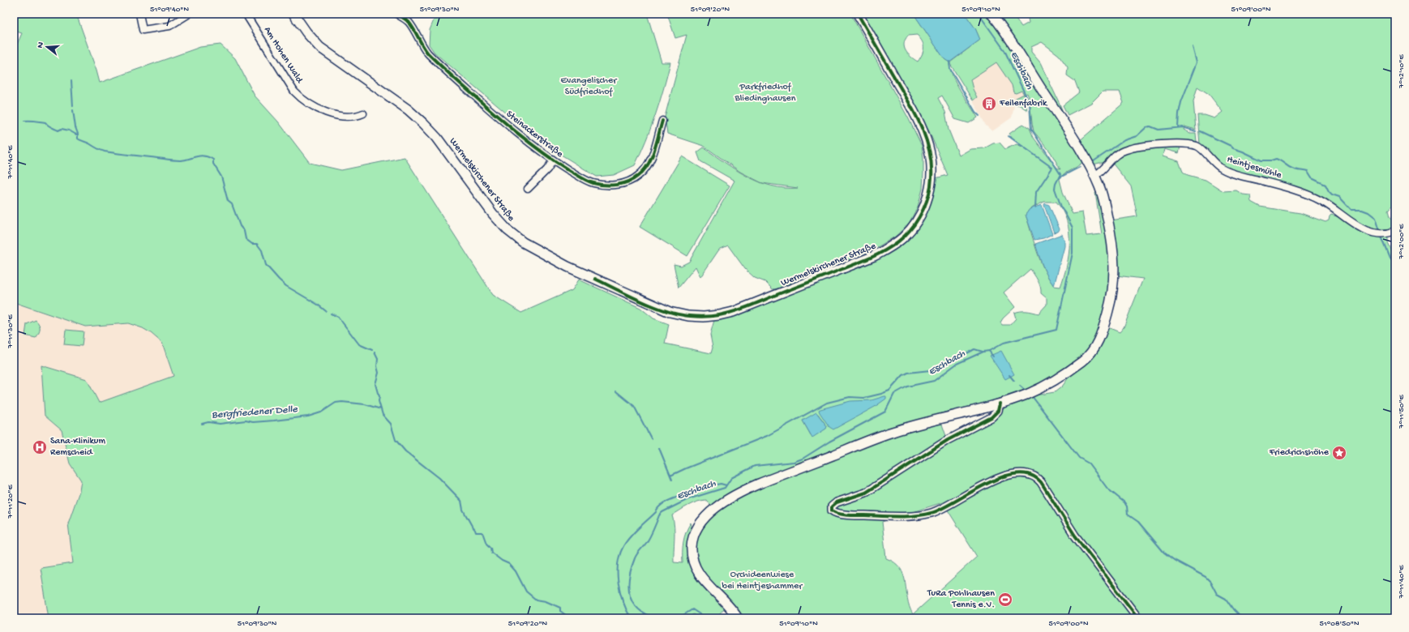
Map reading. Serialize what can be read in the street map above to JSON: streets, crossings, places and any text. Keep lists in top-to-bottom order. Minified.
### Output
{"streets":{"main road":["Wermelskirchener Straße"],"street":["Am Hohen Wald","Steinackerstraße","Heintjesmühle"]},"water":["Eschbach","Bergfriedener Delle"],"parks":["Evangelischer Südfriedhof","Parkfriedhof Bliedinghausen","Orchideenwiese bei Heintjeshammer"],"places":{"building":["Feilenfabrik"],"hospital":["Sana-Klinikum Remscheid"],"place":["Friedrichshöhe"],"sports":["TuRa Pohlhausen Tennis e.V."]},"north":"left","coordinates":["51°09'40\"N","51°09'30\"N","51°09'20\"N","51°09'10\"N","51°09'00\"N","7°12'10\"E","7°11'40\"E","7°12'00\"E","7°11'30\"E","7°11'50\"E","7°11'20\"E","51°08'50\"N"]}
